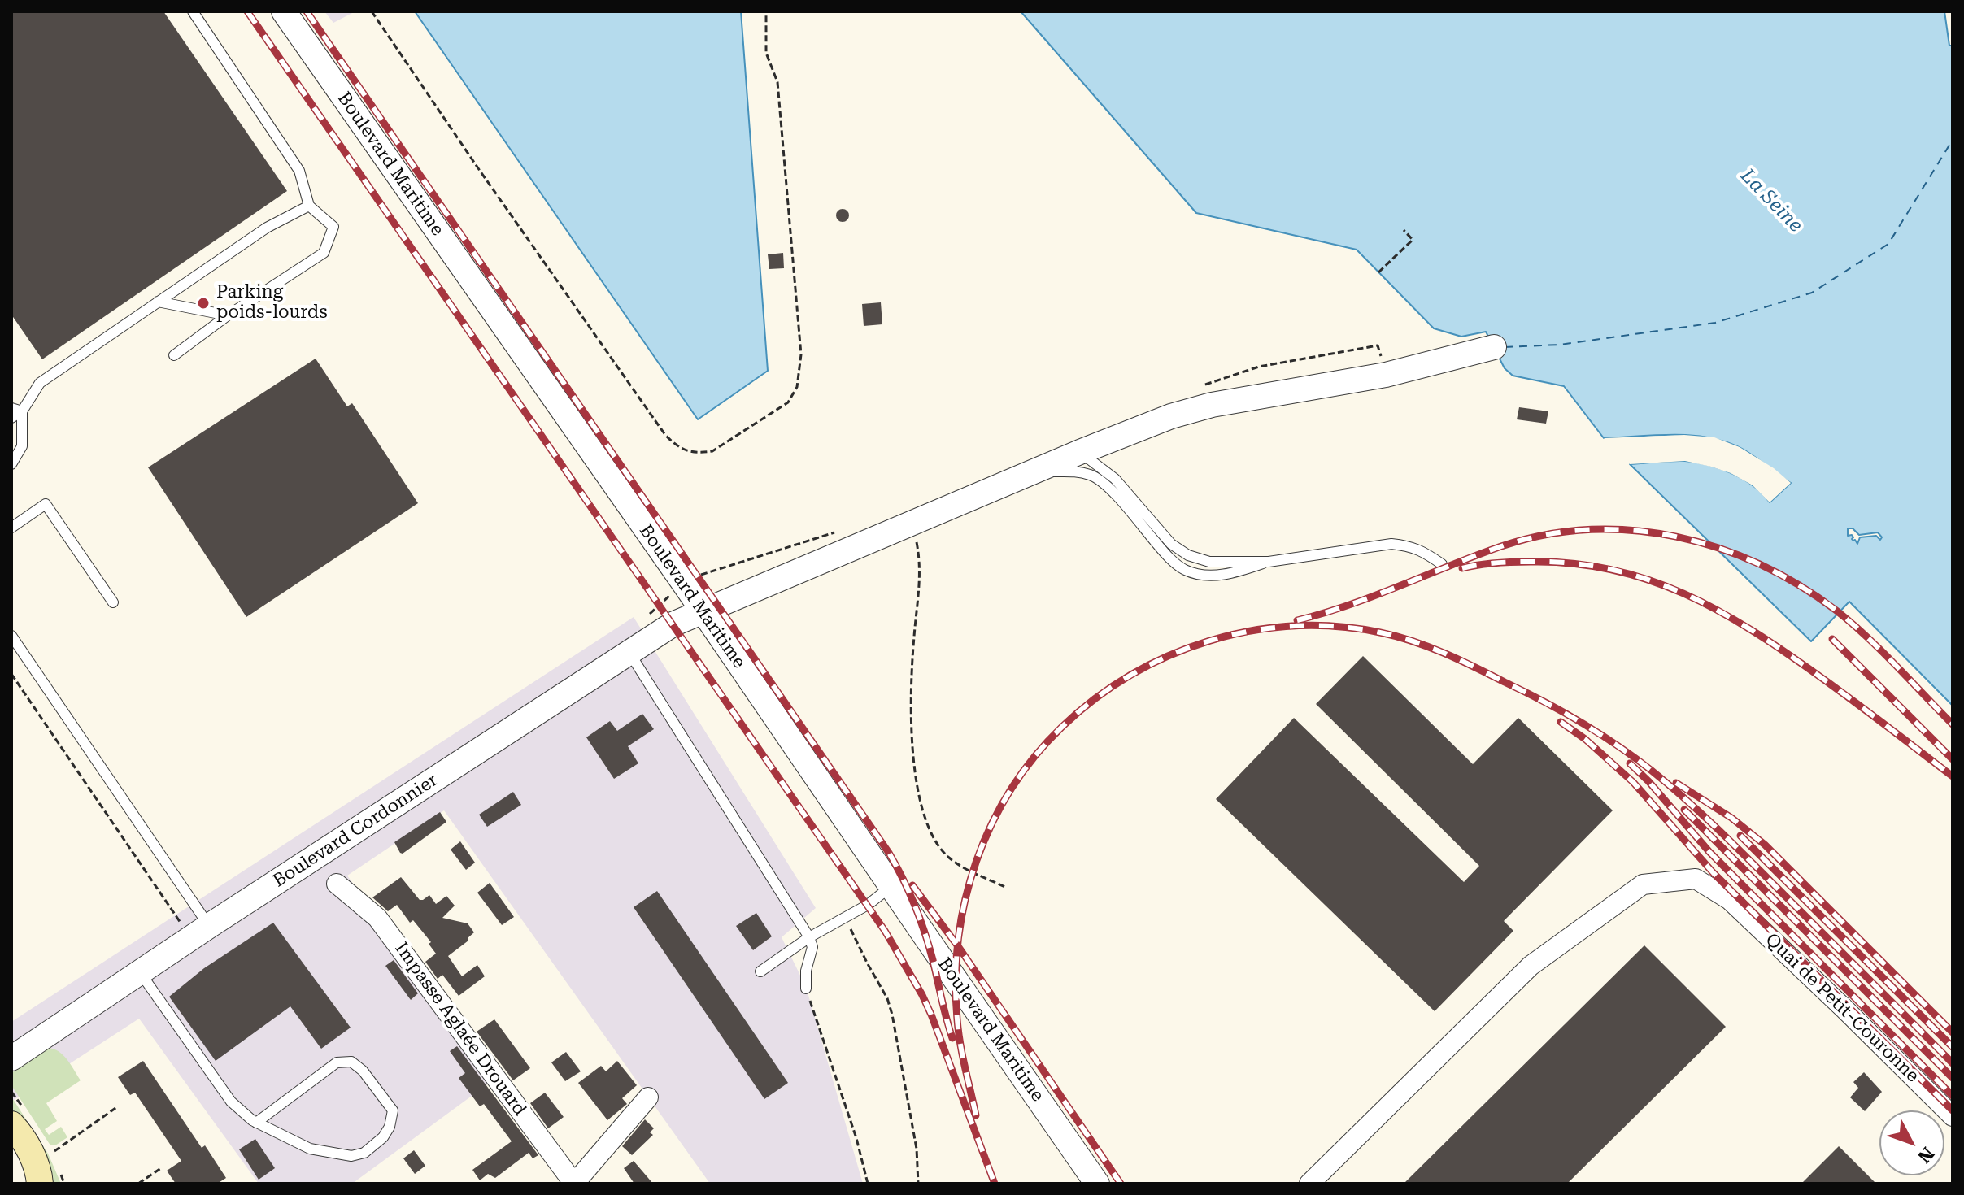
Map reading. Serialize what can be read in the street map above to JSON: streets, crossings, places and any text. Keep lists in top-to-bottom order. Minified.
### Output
{"streets":{"street":["Boulevard Maritime","Boulevard Cordonnier","Quai de Petit-Couronne","Impasse Aglaée Drouard"]},"crossings":[["Boulevard Maritime","Boulevard Cordonnier"]],"water":["La Seine"],"places":["Parking poids-lourds"],"north":"bottom right"}
